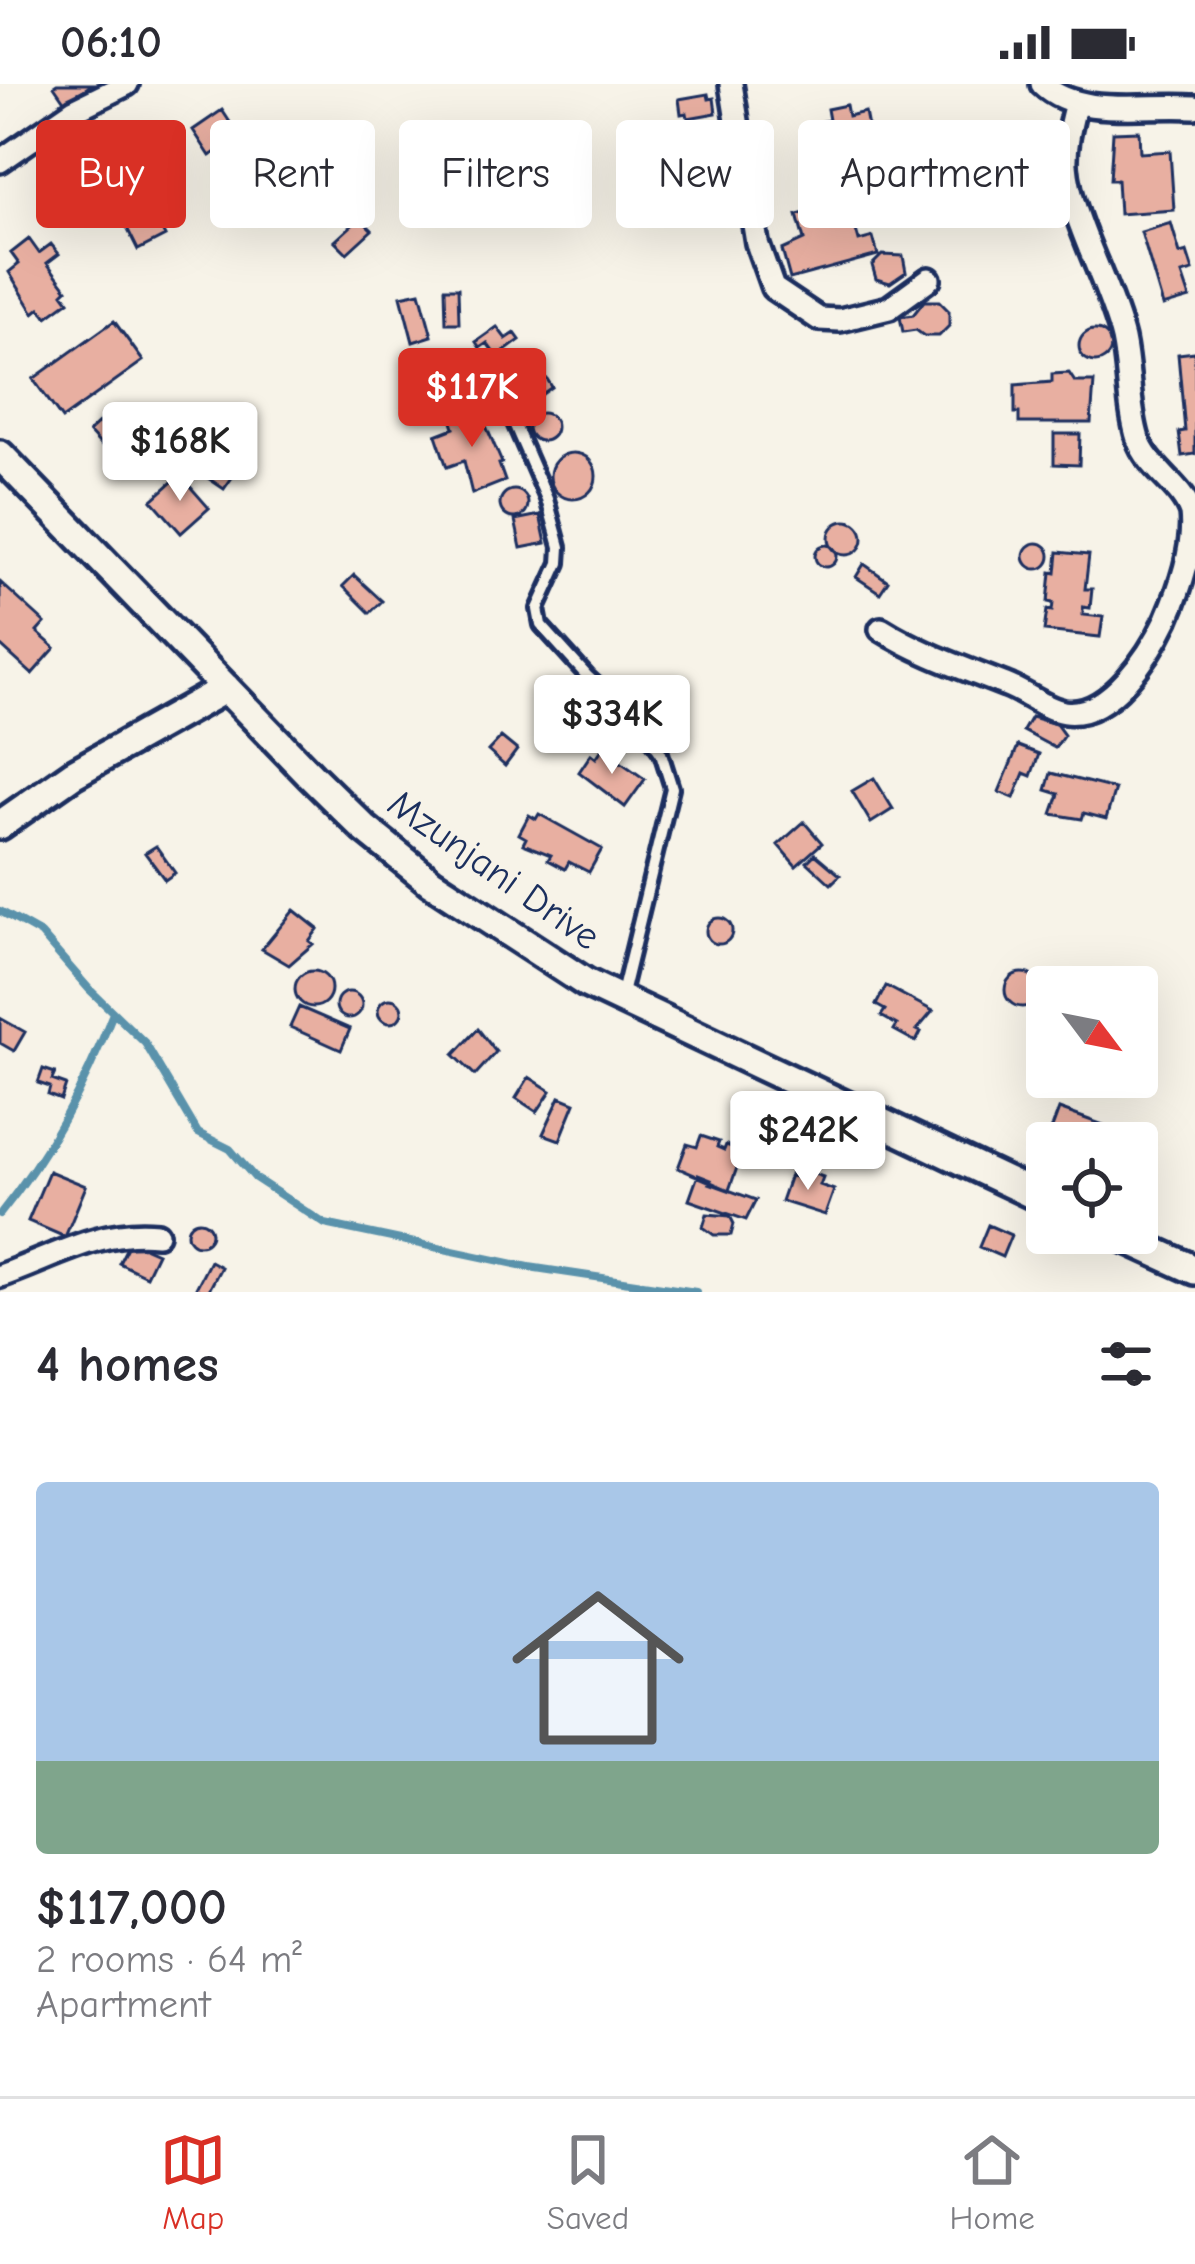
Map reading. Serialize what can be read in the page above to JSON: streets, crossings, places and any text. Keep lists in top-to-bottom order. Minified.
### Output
{"streets":{"main road":["Mzunjani Drive"]},"north":"bottom right","page":{"status":"06:10","chip":["Buy","Rent","Filters","New","Apartment"],"price":["$117K","$168K","$334K","$242K"],"heading":"4 homes","list":[{"name":"$117,000","note":"2 rooms · 64 m² · Apartment"}],"tabs":["Map","Saved","Home"]}}
